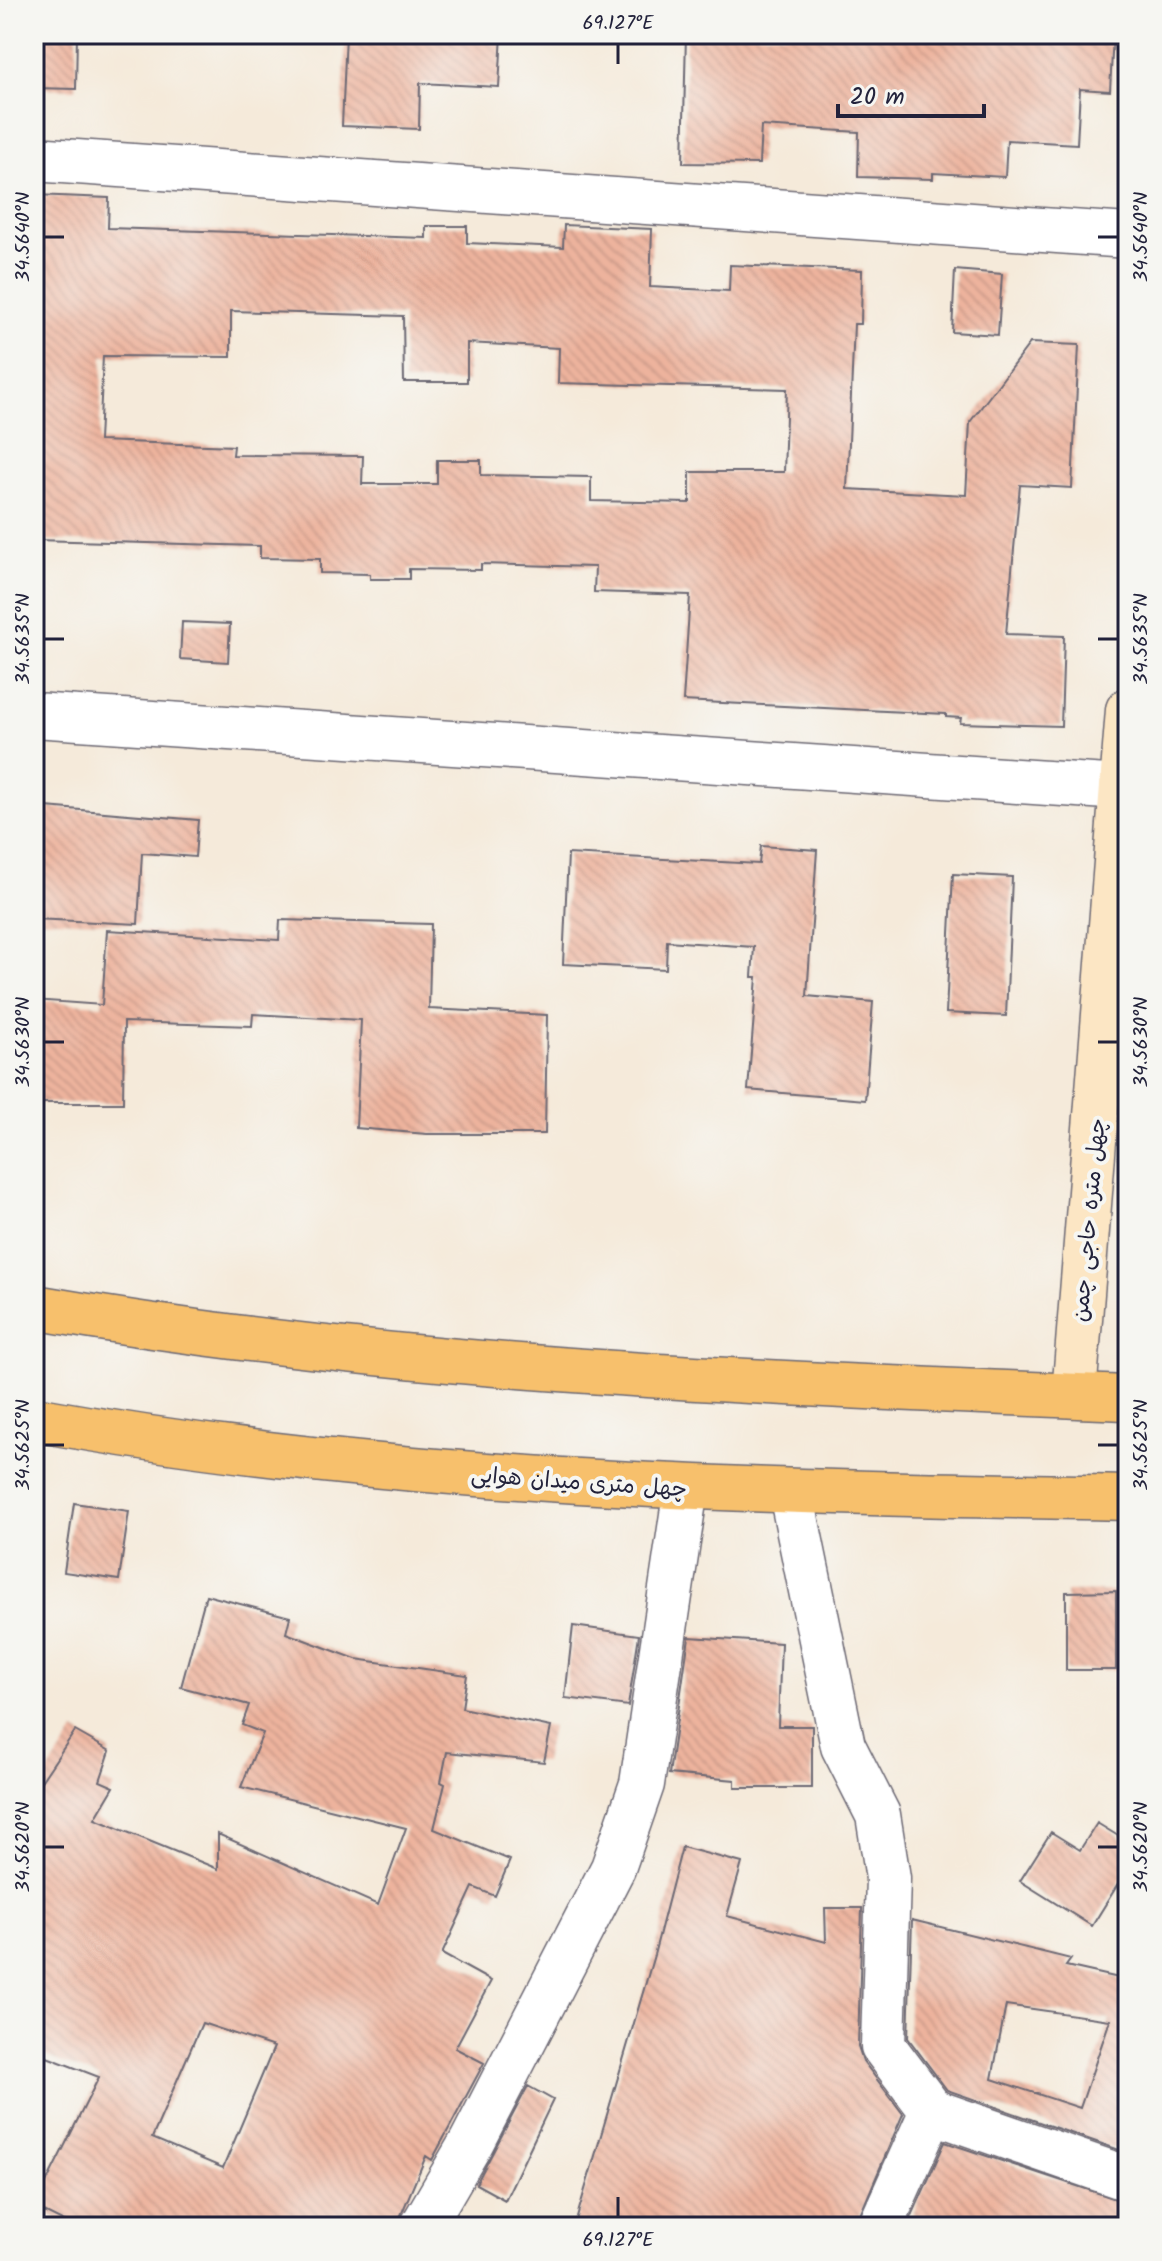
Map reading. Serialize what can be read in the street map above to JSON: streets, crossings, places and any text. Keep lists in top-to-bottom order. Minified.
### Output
{"streets":{"main road":["چهل متری میدان هوایی"],"street":["چهل متره حاجی چمن"]},"scale_bar":"20 m","coordinates":["69.127°E","34.5640°N","34.5635°N","34.5630°N","34.5625°N","34.5620°N"]}
